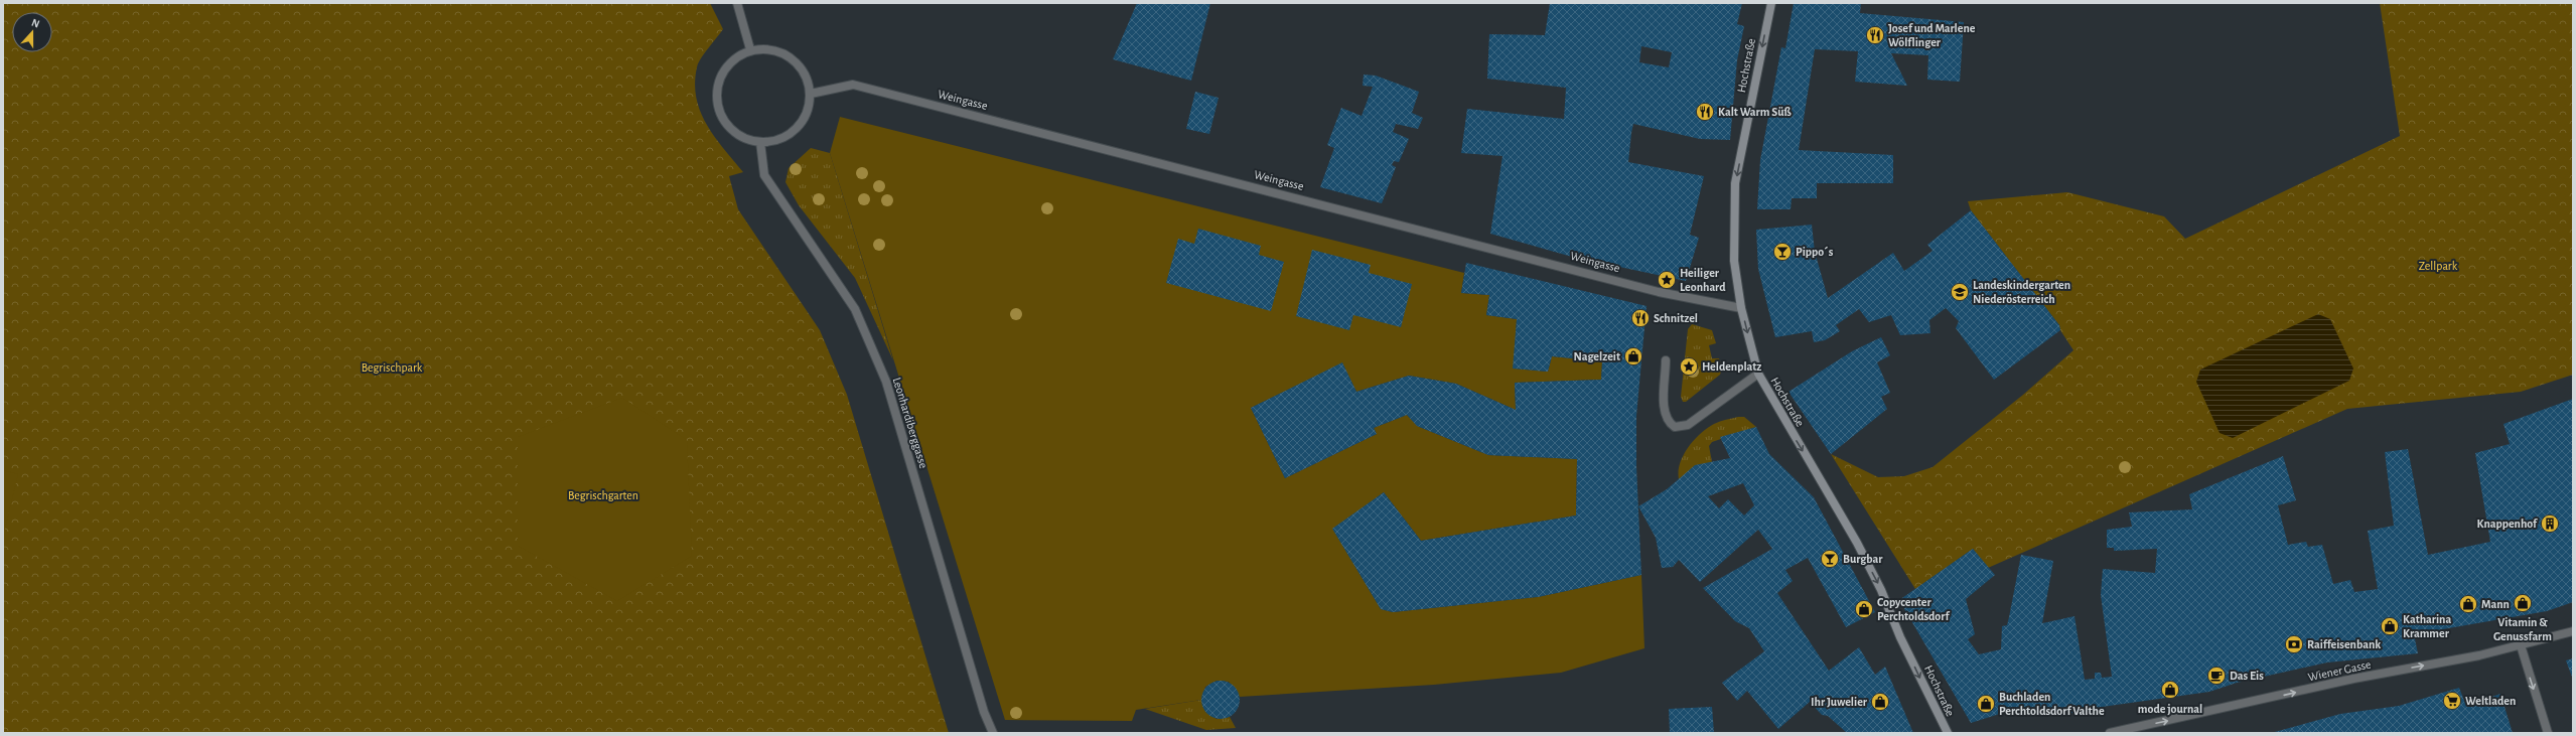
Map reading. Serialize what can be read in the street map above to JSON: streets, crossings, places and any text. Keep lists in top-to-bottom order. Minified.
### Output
{"streets":{"main road":["Hochstraße"],"street":["Weingasse","Leonhardiberggasse","Wiener Gasse"]},"crossings":[["Hochstraße","Weingasse"],["Weingasse","Leonhardiberggasse"]],"one_way":["Hochstraße","Wiener Gasse"],"parks":["Zellpark","Begrischpark","Begrischgarten"],"places":{"restaurant":["Josef und Marlene Wölflinger","Kalt Warm Süß","Schnitzel"],"bar":["Pippo´s","Burgbar"],"place":["Heiliger Leonhard","Heldenplatz"],"school or university":["Landeskindergarten Niederösterreich"],"shop":["Nagelzeit","Vitamin & Genussfarm","Mann","Copycenter Perchtoldsdorf","Katharina Krammer","mode journal","Ihr Juwelier","Buchladen Perchtoldsdorf Valthe"],"building":["Knappenhof"],"bank":["Raiffeisenbank"],"cafe":["Das Eis"],"supermarket":["Weltladen"]},"north":"top"}
